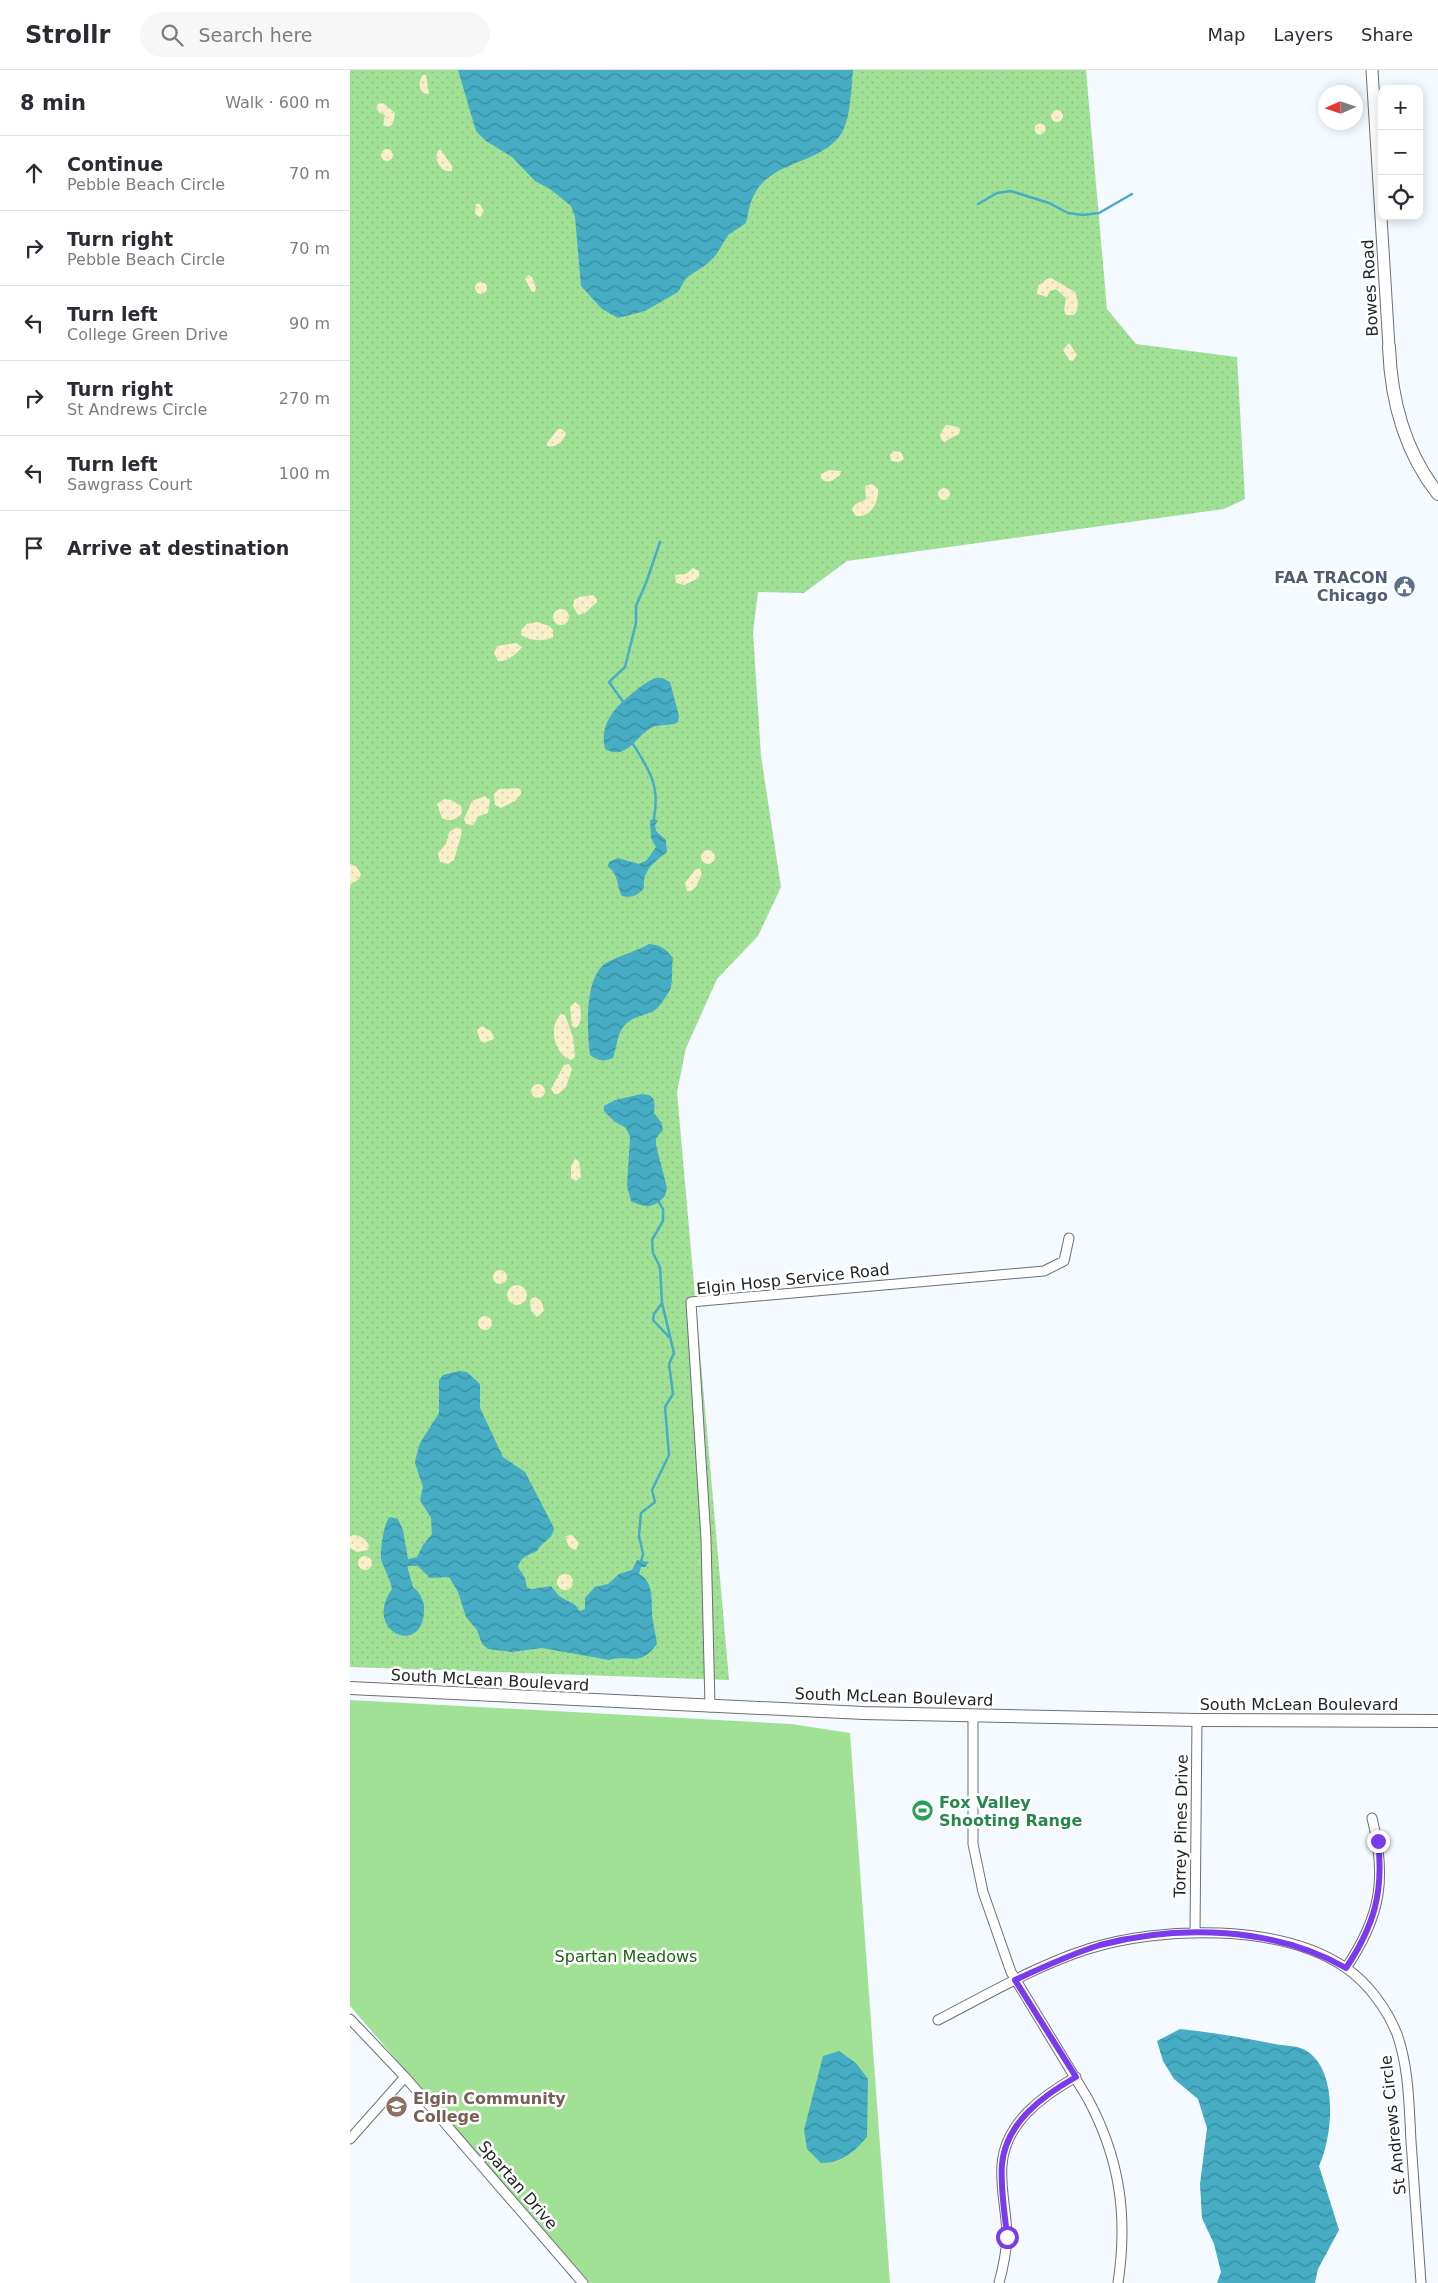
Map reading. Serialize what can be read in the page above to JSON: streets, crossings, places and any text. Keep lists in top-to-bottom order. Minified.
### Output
{"streets":{"main road":["Bowes Road","South McLean Boulevard"],"street":["Elgin Hosp Service Road","Torrey Pines Drive","St Andrews Circle","Spartan Drive"]},"crossings":[["Elgin Hosp Service Road","South McLean Boulevard"],["South McLean Boulevard","Torrey Pines Drive"],["Torrey Pines Drive","St Andrews Circle"]],"parks":["Spartan Meadows"],"places":{"public building":["FAA TRACON Chicago"],"sports":["Fox Valley Shooting Range"],"school or university":["Elgin Community College"]},"north":"left","page":{"header":"Strollr","search":"Search here","nav":["Map","Layers","Share"],"heading":["8 min","Walk · 600 m"],"map_buttons":["+","−"],"list":[["Continue","Pebble Beach Circle","70 m"],["Turn right","Pebble Beach Circle","70 m"],["Turn left","College Green Drive","90 m"],["Turn right","St Andrews Circle","270 m"],["Turn left","Sawgrass Court","100 m"],"Arrive at destination"]}}
